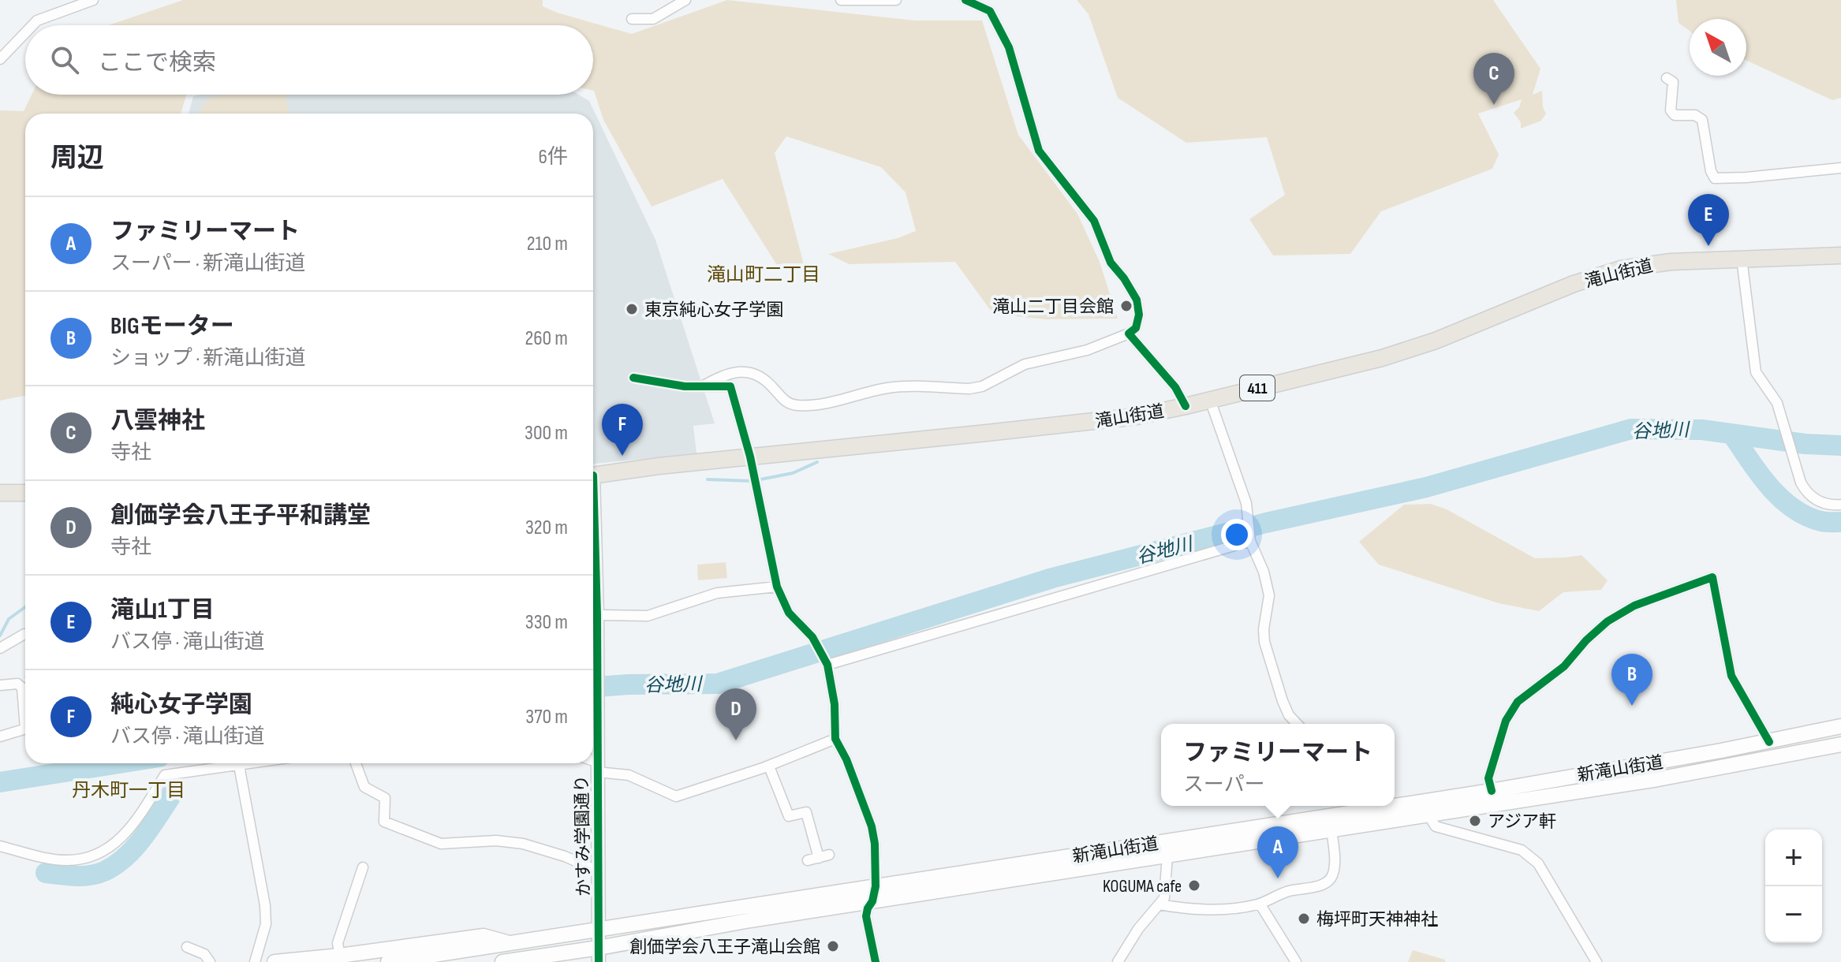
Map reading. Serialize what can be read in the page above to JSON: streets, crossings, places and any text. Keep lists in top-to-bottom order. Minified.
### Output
{"streets":{"highway":["滝山街道","411"],"main road":["新滝山街道"],"street":["かすみ学園通り"]},"crossings":[["新滝山街道","かすみ学園通り"]],"districts":["滝山町二丁目","丹木町一丁目"],"water":["谷地川"],"places":["滝山二丁目会館","東京純心女子学園","アジア軒","KOGUMA cafe","梅坪町天神神社","創価学会八王子滝山会館"],"north":"top left","page":{"search":"ここで検索","pins":["C","E","F","B","D","A"],"heading":["周辺","6件"],"list":[{"mark":"A","name":"ファミリーマート","note":"スーパー · 新滝山街道","value":"210 m"},{"mark":"B","name":"BIGモーター","note":"ショップ · 新滝山街道","value":"260 m"},{"mark":"C","name":"八雲神社","note":"寺社","value":"300 m"},{"mark":"D","name":"創価学会八王子平和講堂","note":"寺社","value":"320 m"},{"mark":"E","name":"滝山1丁目","note":"バス停 · 滝山街道","value":"330 m"},{"mark":"F","name":"純心女子学園","note":"バス停 · 滝山街道","value":"370 m"}],"popup":["ファミリーマート","スーパー"],"map_buttons":["+","−"]}}
